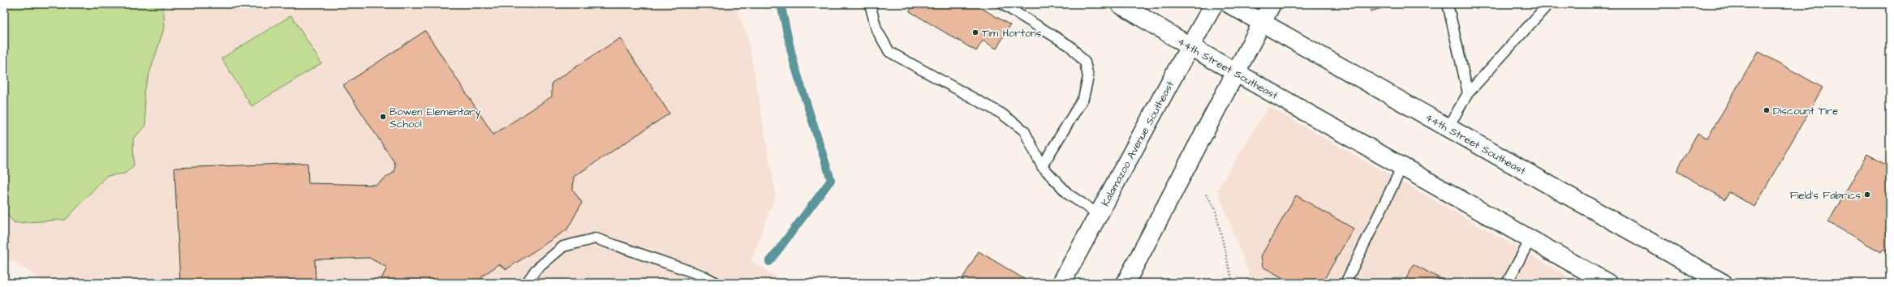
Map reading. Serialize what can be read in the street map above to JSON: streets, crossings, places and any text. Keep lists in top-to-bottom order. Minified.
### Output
{"streets":{"main road":["44th Street Southeast","Kalamazoo Avenue Southeast"]},"crossings":[["44th Street Southeast","Kalamazoo Avenue Southeast"]],"places":["Tim Hortons","Discount Tire","Bowen Elementary School","Field's Fabrics"]}
